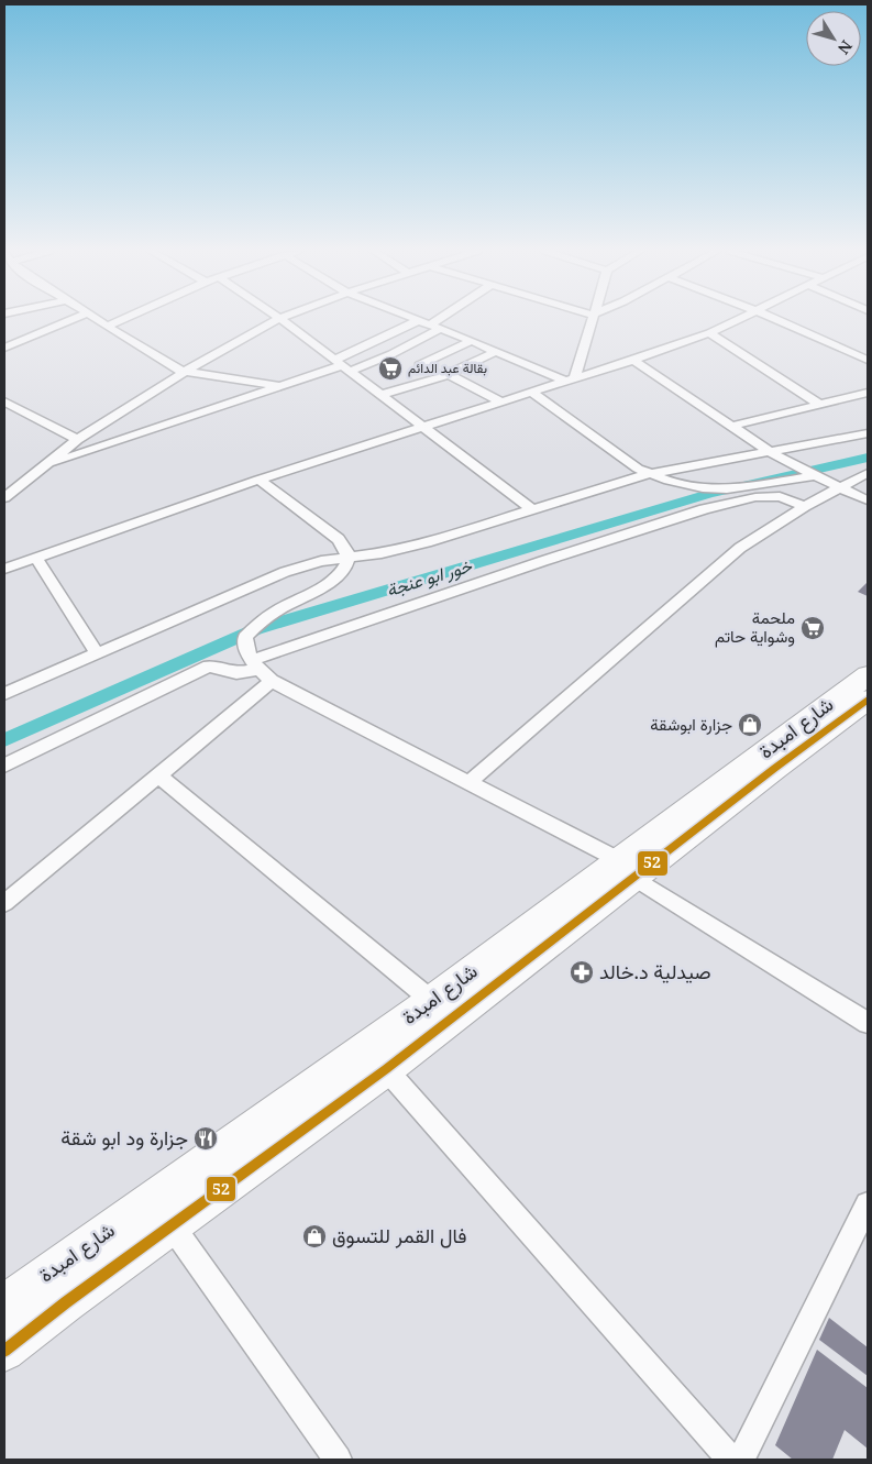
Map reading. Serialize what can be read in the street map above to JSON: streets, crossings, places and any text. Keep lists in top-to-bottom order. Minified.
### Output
{"streets":{"main road":["شارع امبدة"]},"water":["خور ابو عنجة"],"places":{"supermarket":["بقالة عبد الدائم","ملحمة وشواية حاتم"],"shop":["جزارة ابوشقة","فال القمر للتسوق"],"pharmacy":["صيدلية د.خالد"],"restaurant":["جزارة ود ابو شقة"]},"lines":["transit line 52"],"north":"bottom right"}
